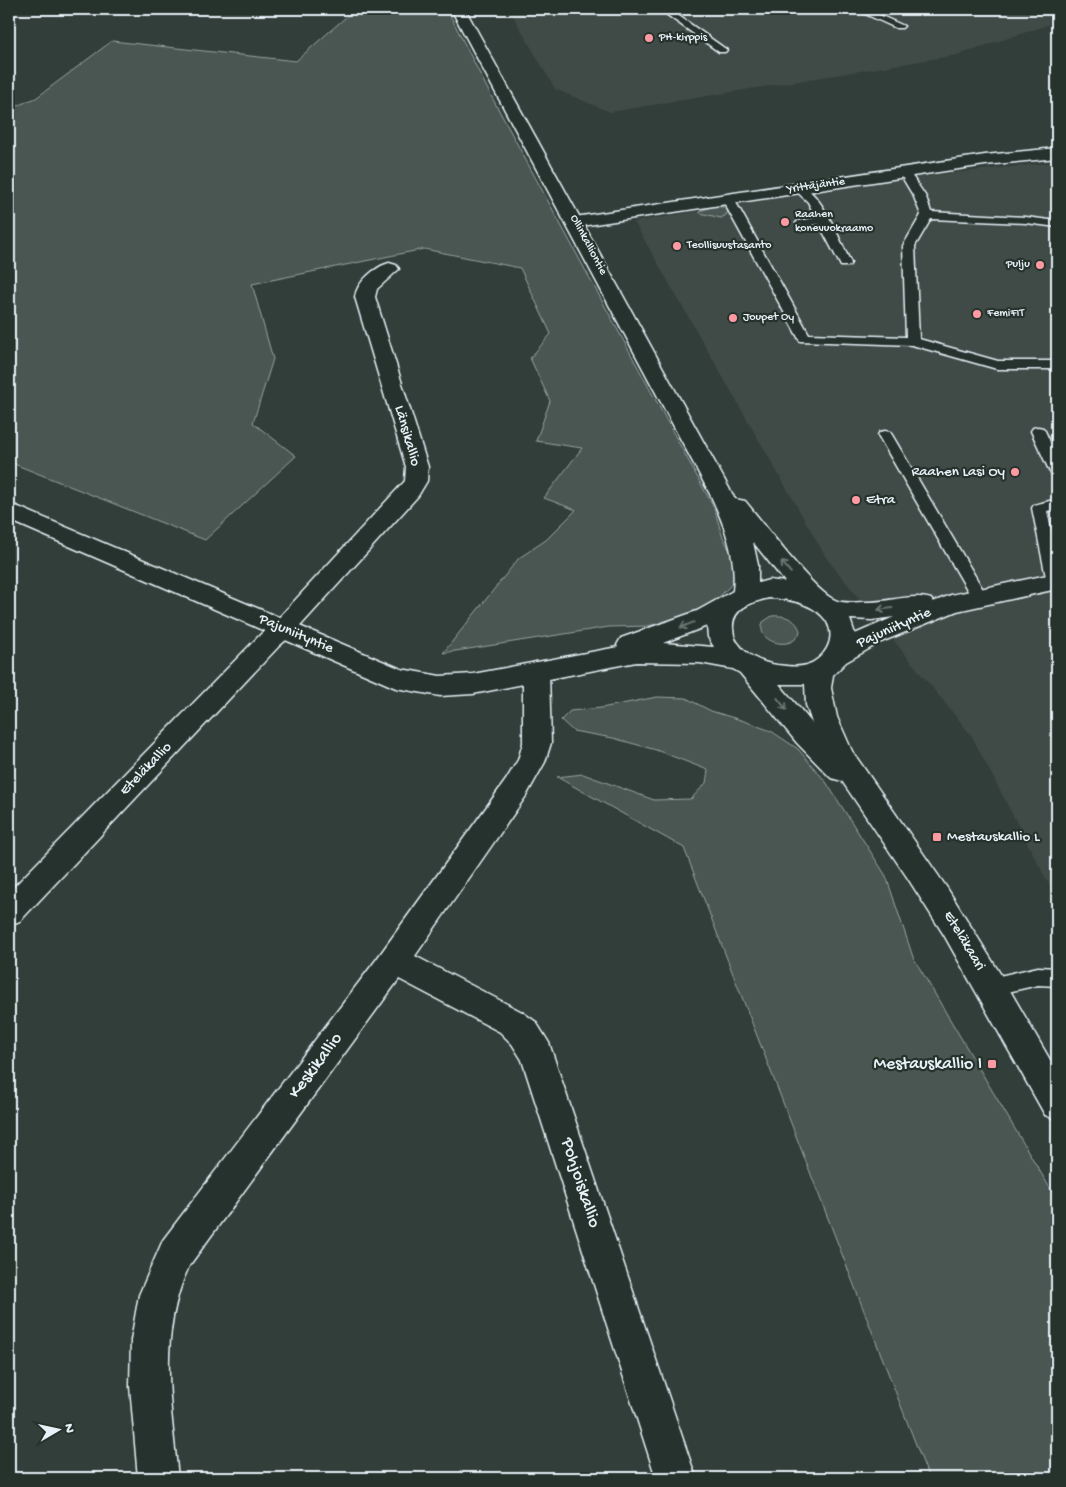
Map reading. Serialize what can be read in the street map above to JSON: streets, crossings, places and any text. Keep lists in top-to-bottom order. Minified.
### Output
{"streets":{"street":["Yrittäjäntie","Ollinkalliontie","Länsikallio","Pajuniityntie","Eteläkallio","Eteläkaari","Keskikallio","Pohjoiskallio"]},"crossings":[["Yrittäjäntie","Ollinkalliontie"],["Ollinkalliontie","Pajuniityntie"],["Ollinkalliontie","Eteläkaari"],["Länsikallio","Pajuniityntie"],["Länsikallio","Eteläkallio"],["Pajuniityntie","Eteläkallio"],["Pajuniityntie","Eteläkaari"],["Pajuniityntie","Keskikallio"],["Keskikallio","Pohjoiskallio"]],"places":{"other":["PH-kirppis","Raahen konevuokraamo","Teollisuustasanto","Pulju","FemiFIT","Joupet Oy","Raahen Lasi Oy","Etra"],"transit":["Mestauskallio L","Mestauskallio I"]},"north":"right"}
